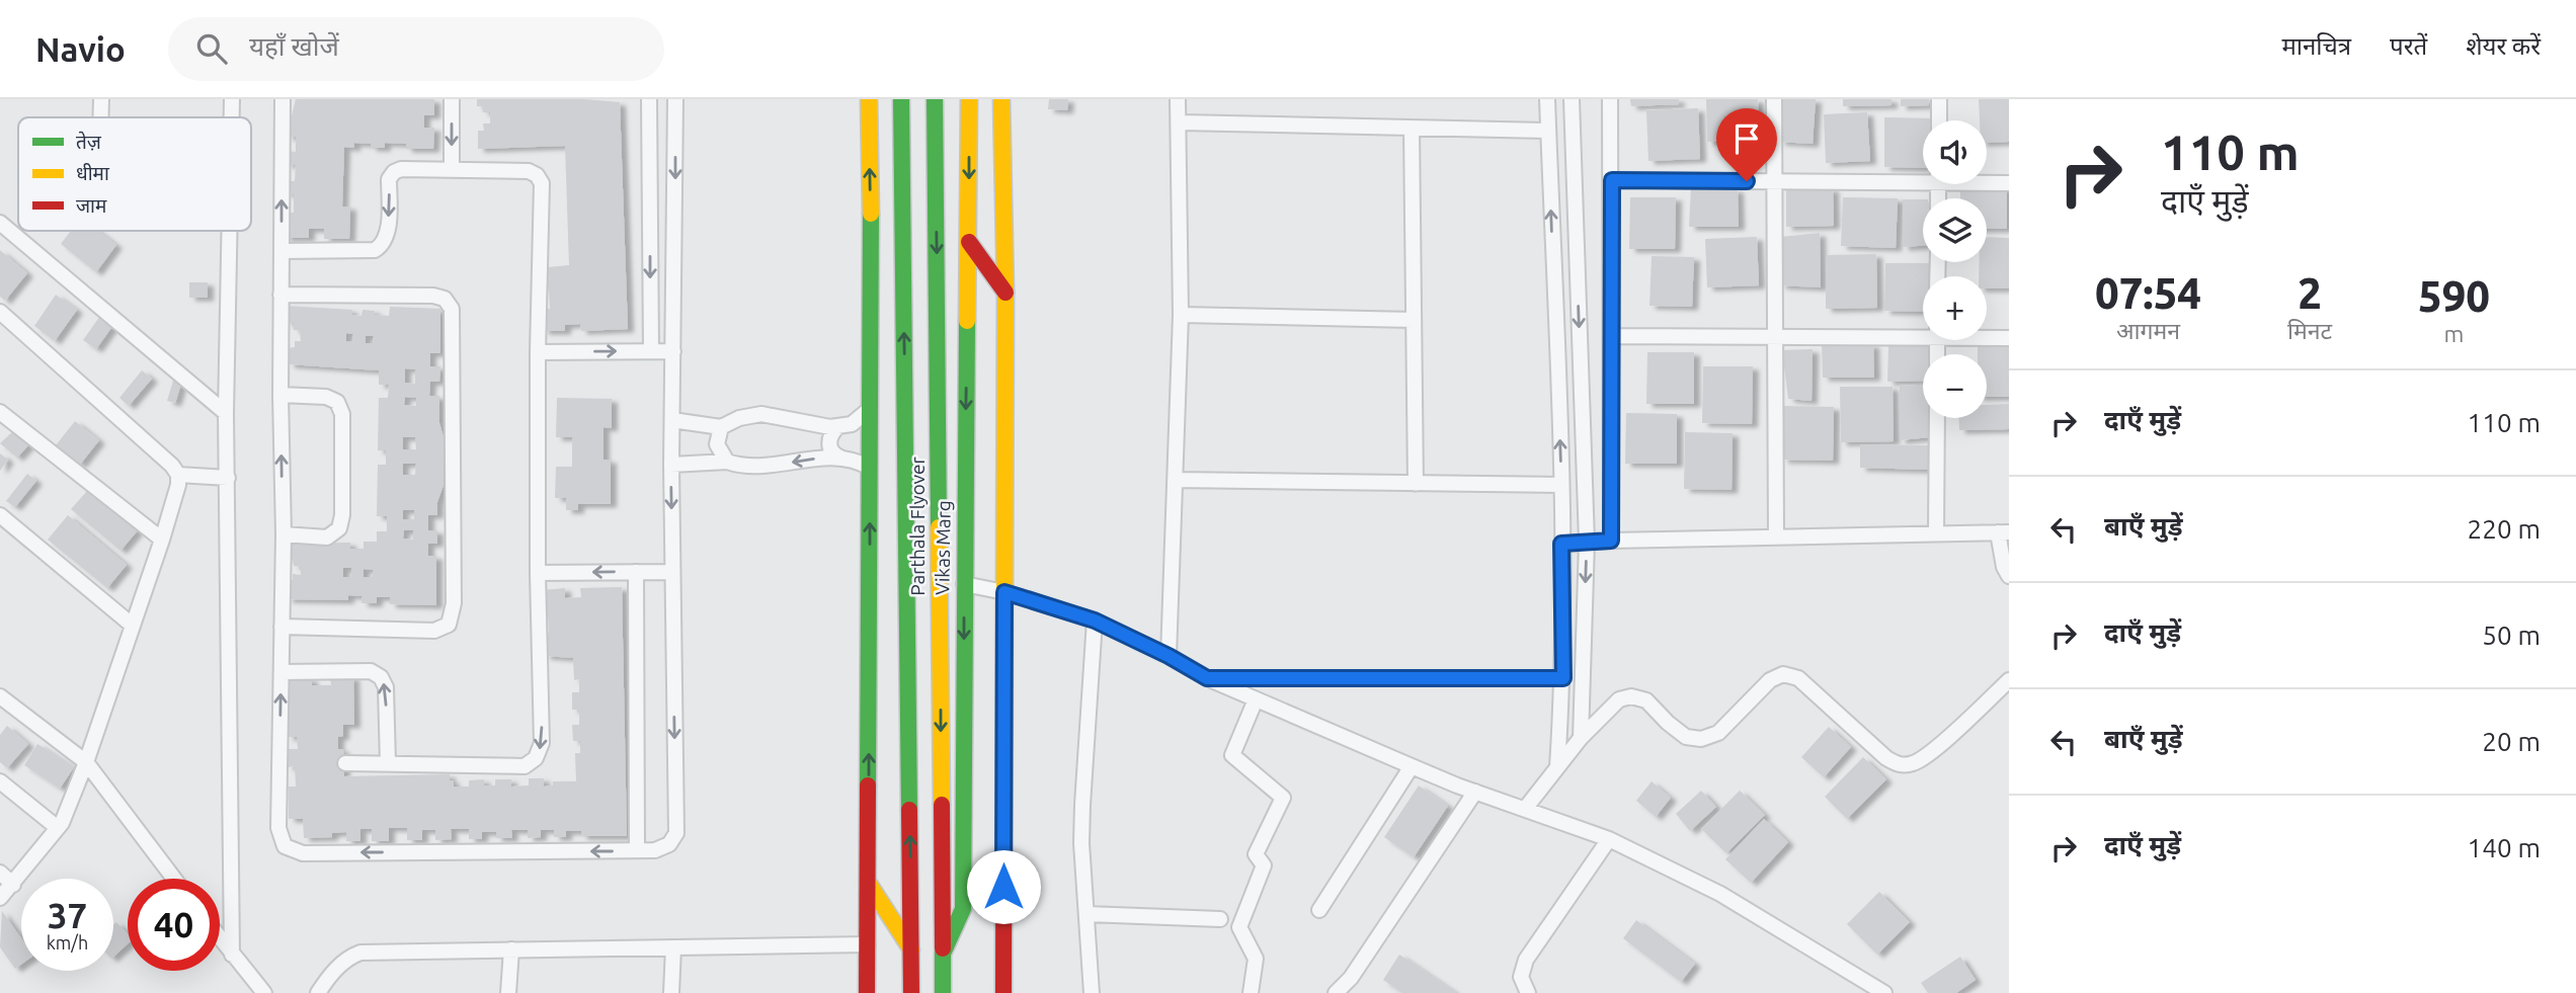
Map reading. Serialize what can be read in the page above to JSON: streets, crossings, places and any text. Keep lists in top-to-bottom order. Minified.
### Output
{"streets":{"main road":["Parthala Flyover","Vikas Marg"]},"crossings":[["Parthala Flyover","Vikas Marg"]],"legend":["तेज़","धीमा","जाम"],"page":{"header":"Navio","search":"यहाँ खोजें","nav":["मानचित्र","परतें","शेयर करें"],"turn":["110 m","दाएँ मुड़ें"],"map_buttons":["+","−"],"eta":["07:54","आगमन","2","मिनट","590","m"],"list":[{"name":"दाएँ मुड़ें","value":"110 m"},{"name":"बाएँ मुड़ें","value":"220 m"},{"name":"दाएँ मुड़ें","value":"50 m"},{"name":"बाएँ मुड़ें","value":"20 m"},{"name":"दाएँ मुड़ें","value":"140 m"}],"speed":"37 km/h","limit":"40"}}
